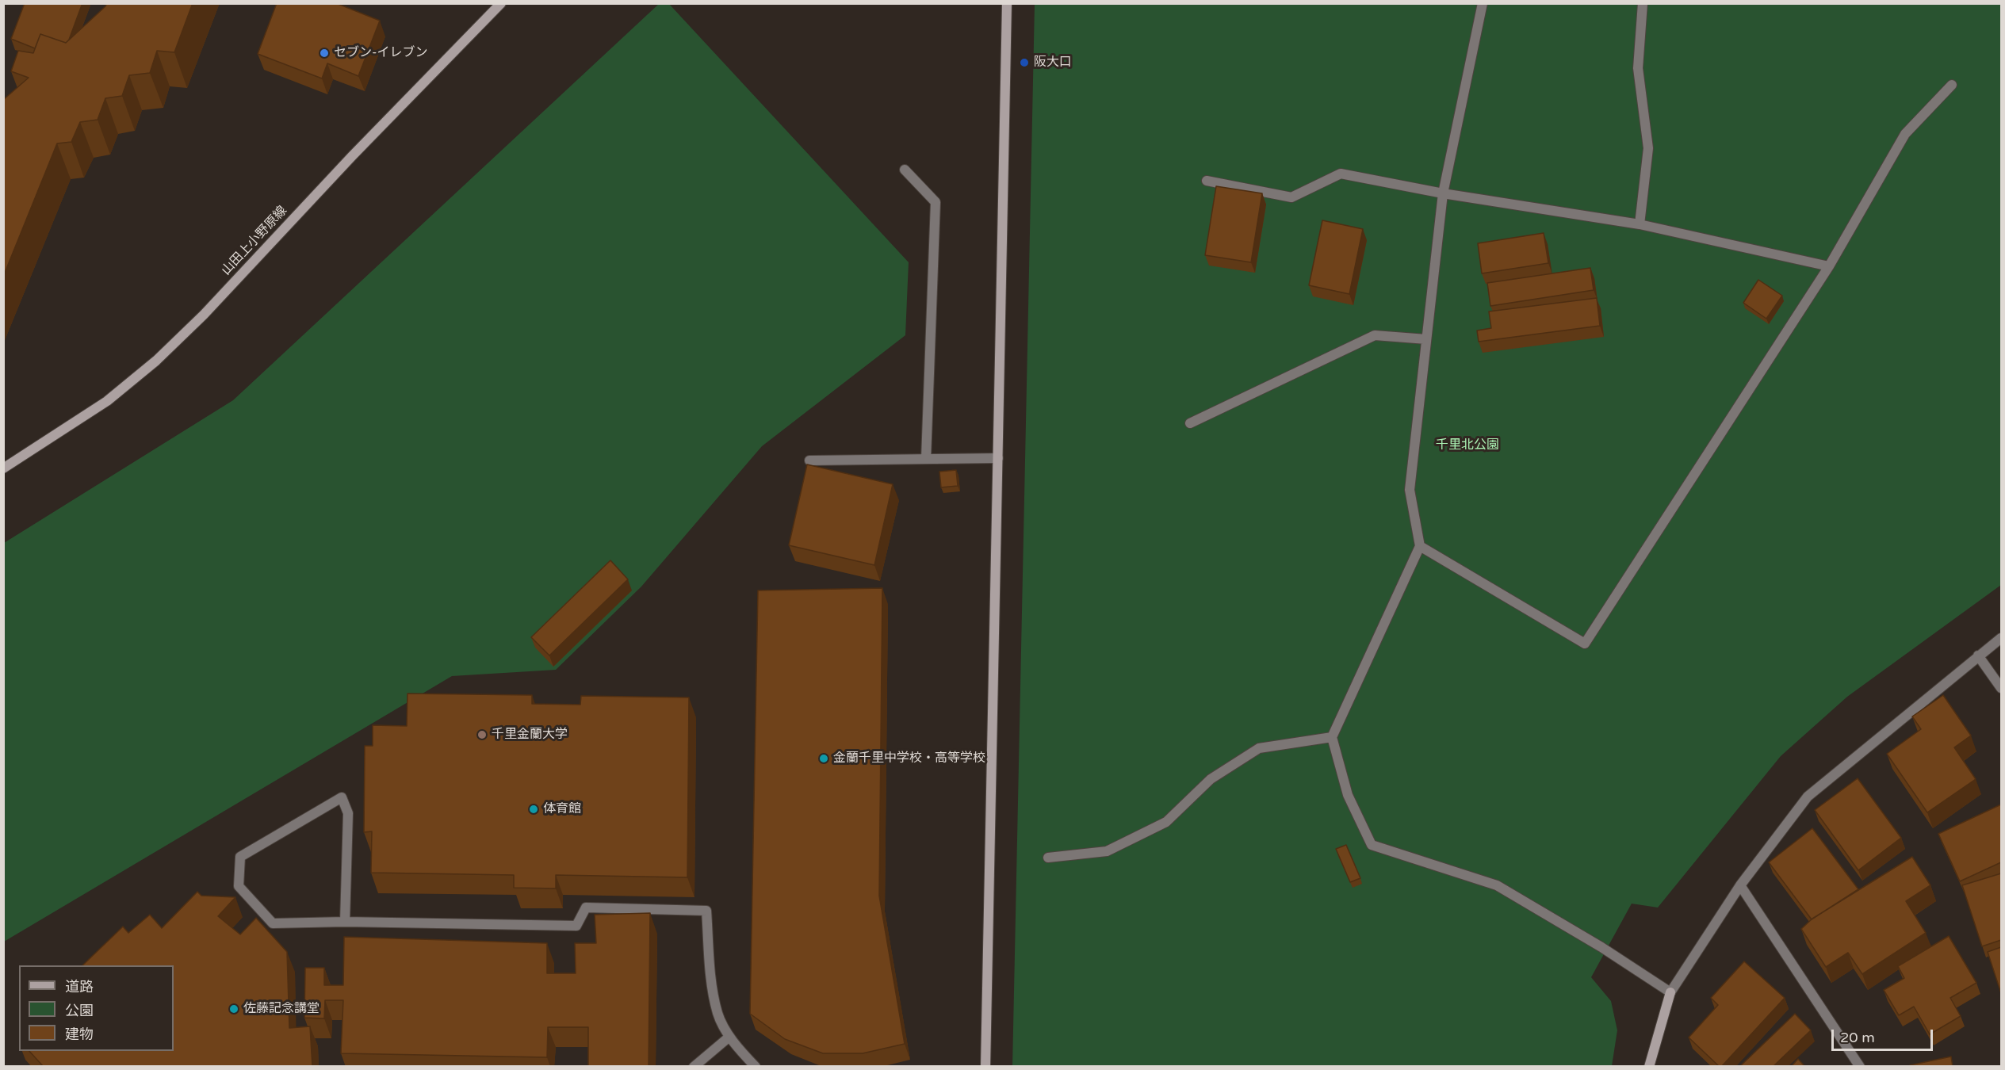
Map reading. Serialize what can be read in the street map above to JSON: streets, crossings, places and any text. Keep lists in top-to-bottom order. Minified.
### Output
{"streets":{"street":["山田上小野原線"]},"parks":["千里北公園"],"places":["セブン-イレブン","阪大口","千里金蘭大学","金蘭千里中学校・高等学校","体育館","佐藤記念講堂"],"legend":["道路","公園","建物"],"scale_bar":"20 m"}
